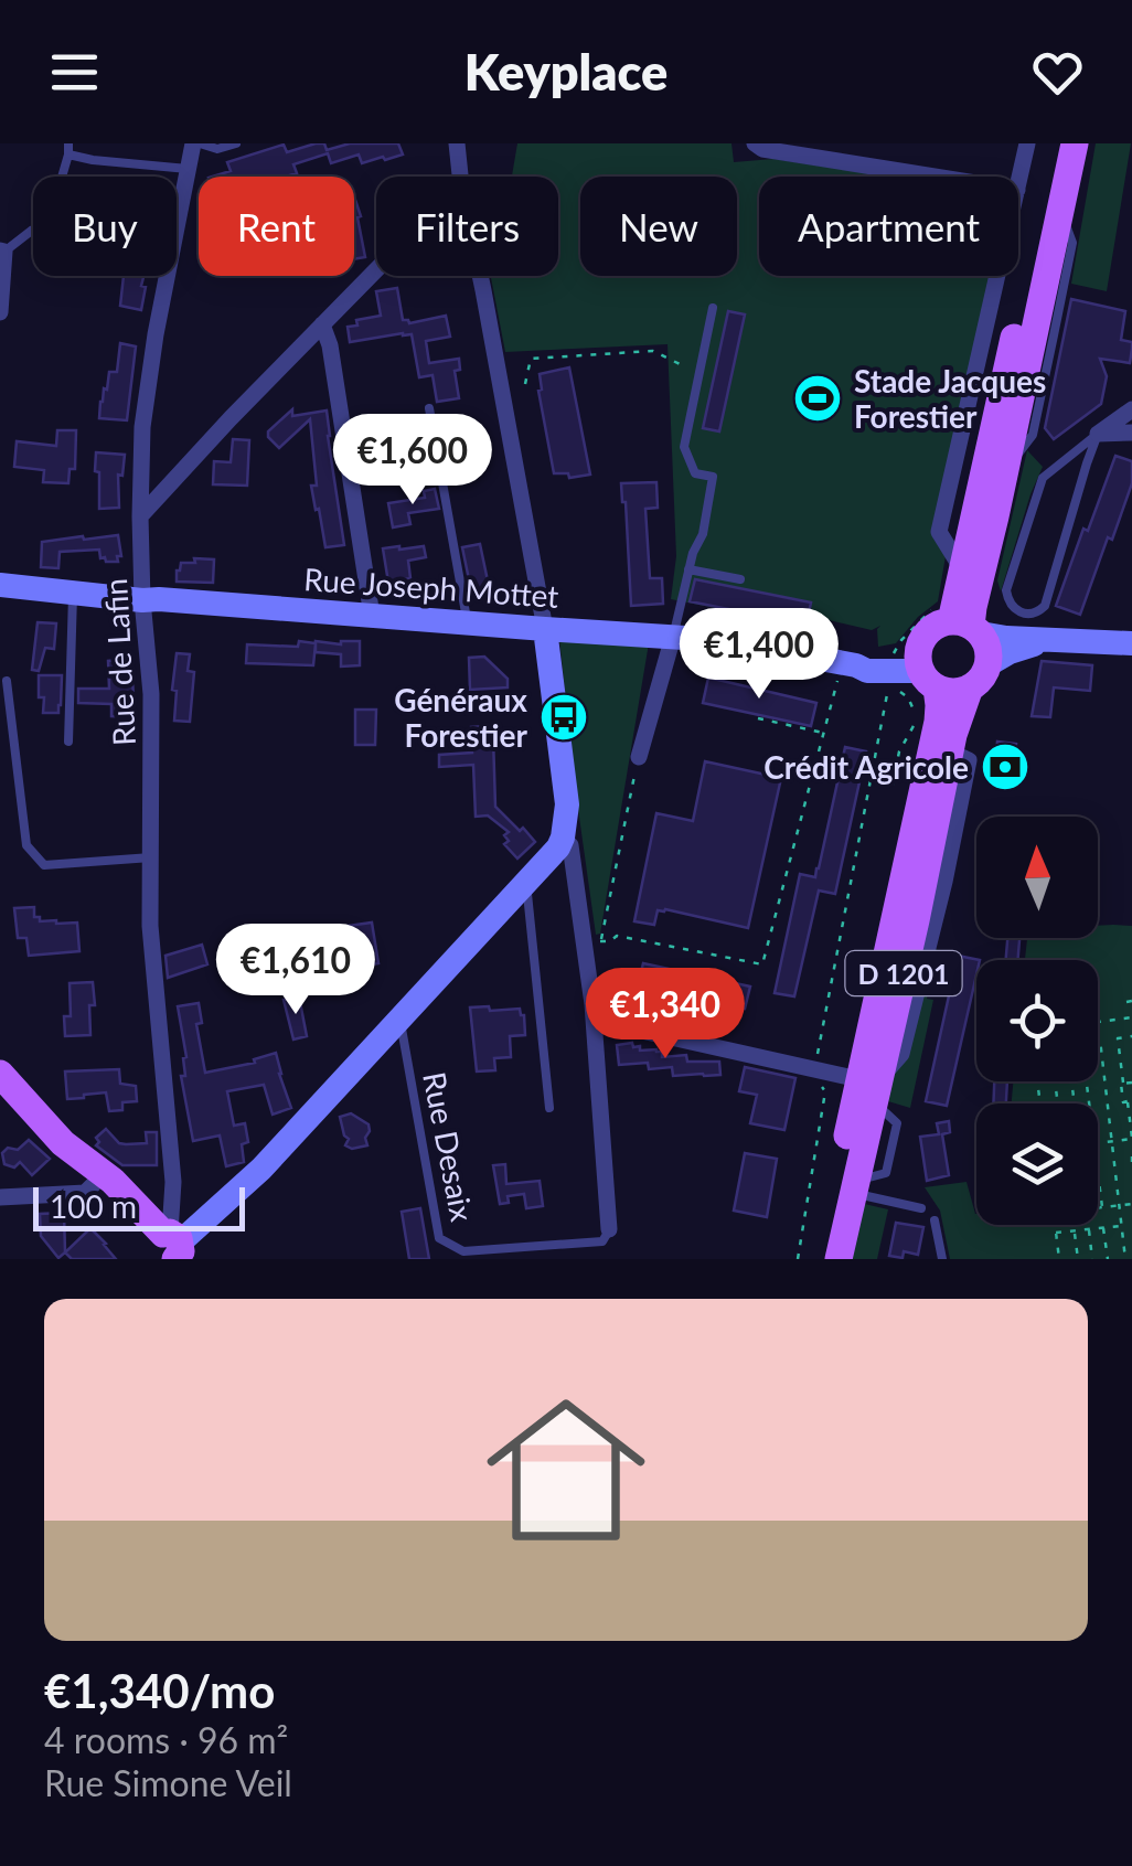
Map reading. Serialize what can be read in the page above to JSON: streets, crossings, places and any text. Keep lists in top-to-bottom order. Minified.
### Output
{"streets":{"main road":["D 1201"],"street":["Rue Joseph Mottet","Rue de Lafin"],"lane":["Rue Desaix"]},"crossings":[["Rue Joseph Mottet","Rue de Lafin"],["Rue Joseph Mottet","D 1201"]],"places":{"sports":["Stade Jacques Forestier"],"bus stop":["Généraux Forestier"],"bank":["Crédit Agricole"]},"scale_bar":"100 m","north":"top","page":{"header":"Keyplace","chip":["Buy","Rent","Filters","New","Apartment"],"price":["€1,600","€1,400","€1,610","€1,340"],"scale":"100 m","list":[{"name":"€1,340/mo","note":"4 rooms · 96 m² · Rue Simone Veil"}]}}
